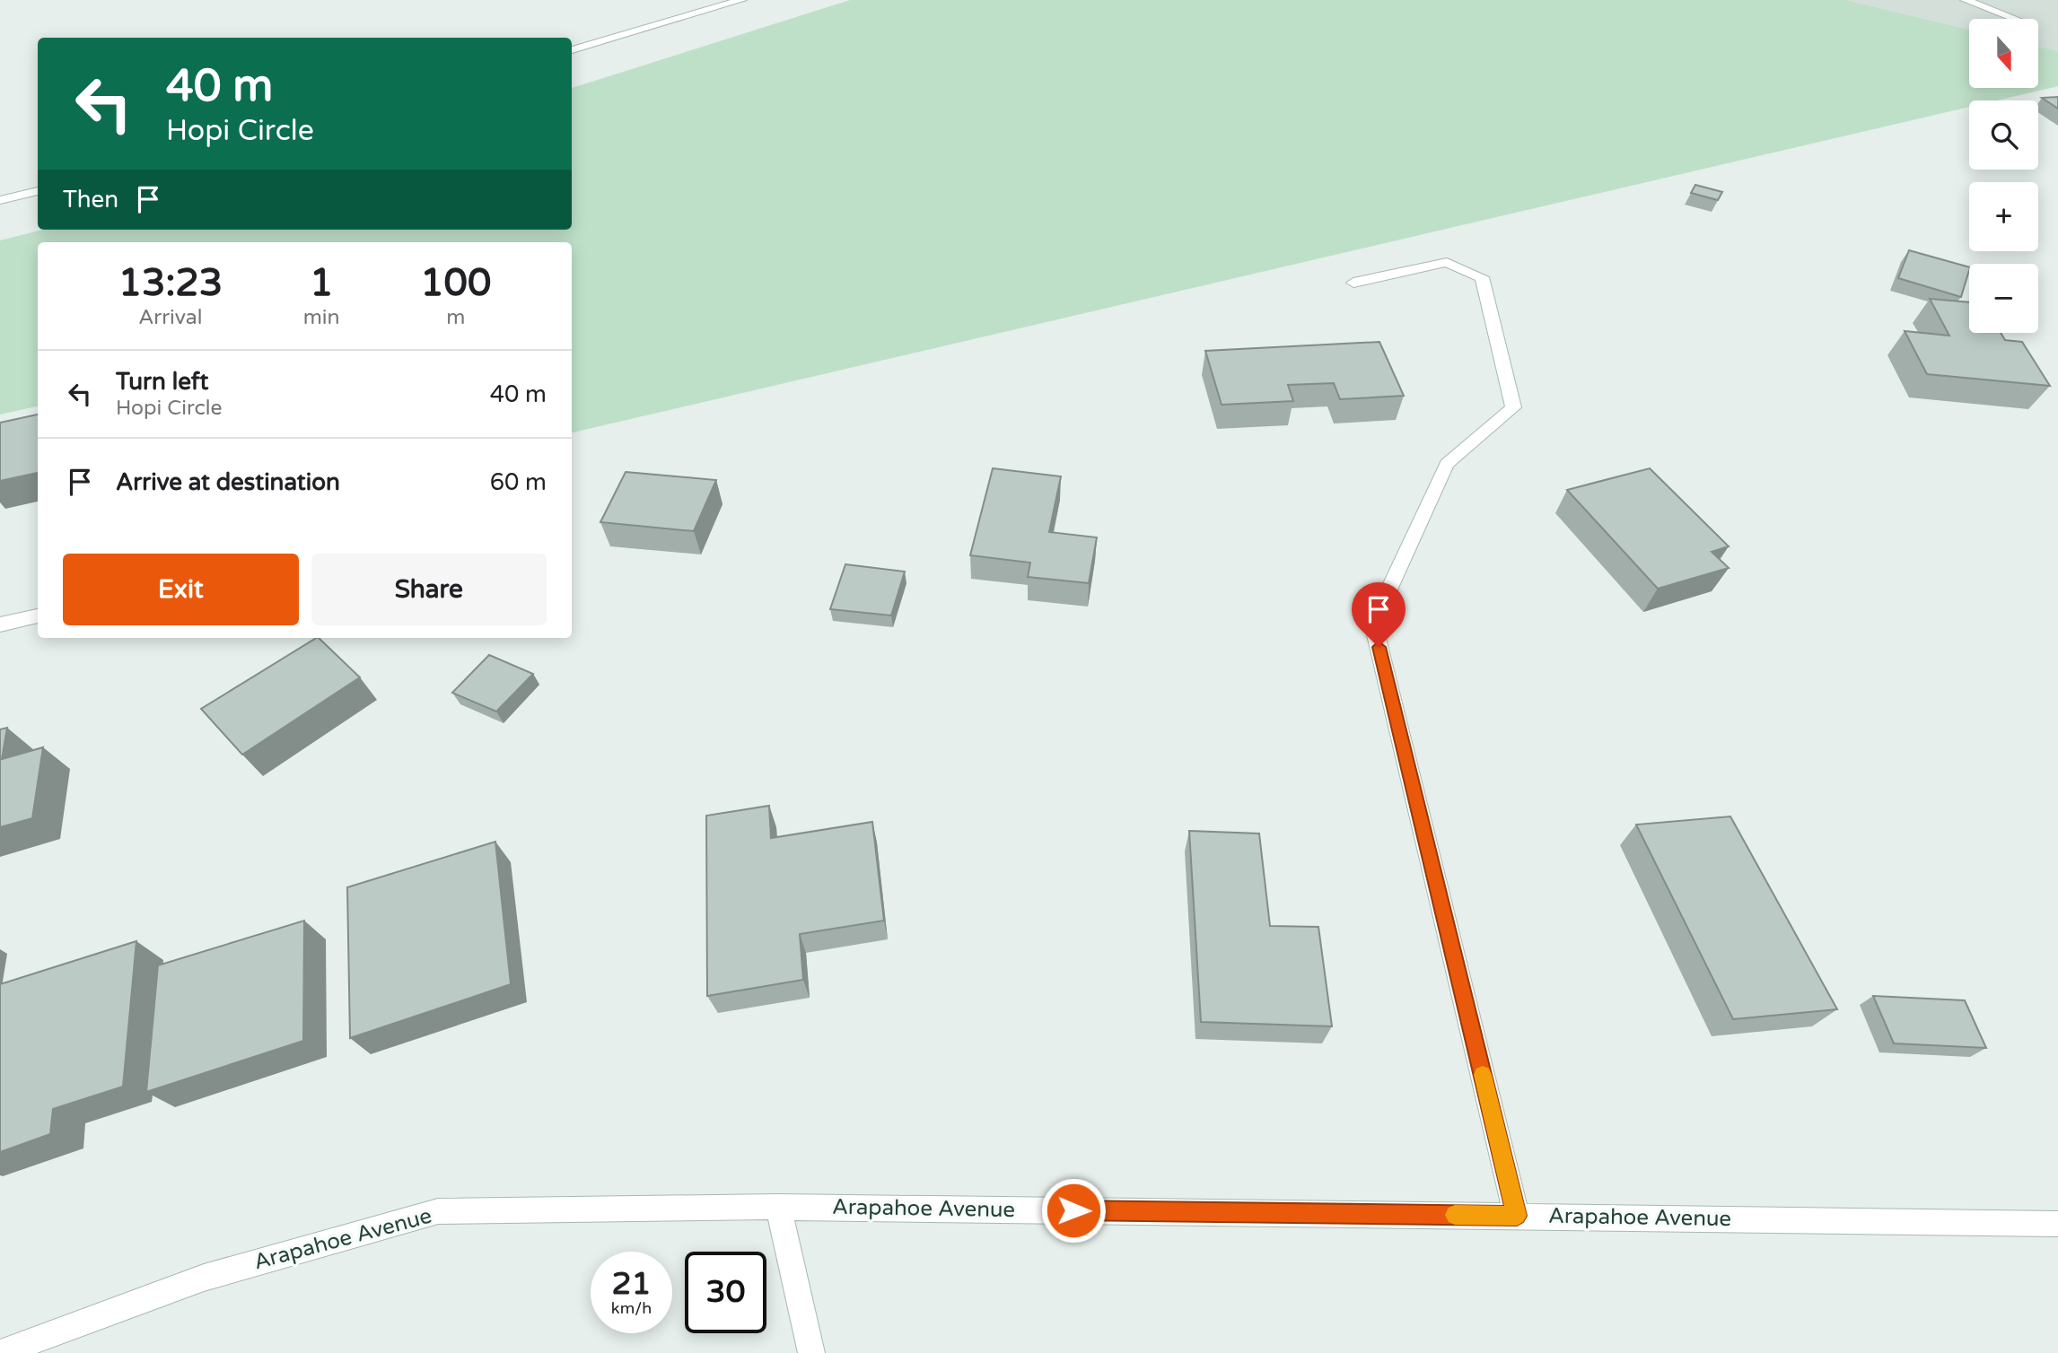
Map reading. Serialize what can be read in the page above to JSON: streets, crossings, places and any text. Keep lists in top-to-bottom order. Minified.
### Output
{"streets":{"street":["Arapahoe Avenue"]},"north":"bottom","page":{"map_buttons":["+","−"],"turn":["40 m","Hopi Circle"],"then":"Then","eta":["13:23","Arrival","1","min","100","m"],"list":[{"name":"Turn left","note":"Hopi Circle","value":"40 m"},{"name":"Arrive at destination","value":"60 m"}],"buttons":["Exit","Share"],"speed":"21 km/h","limit":"30"}}
